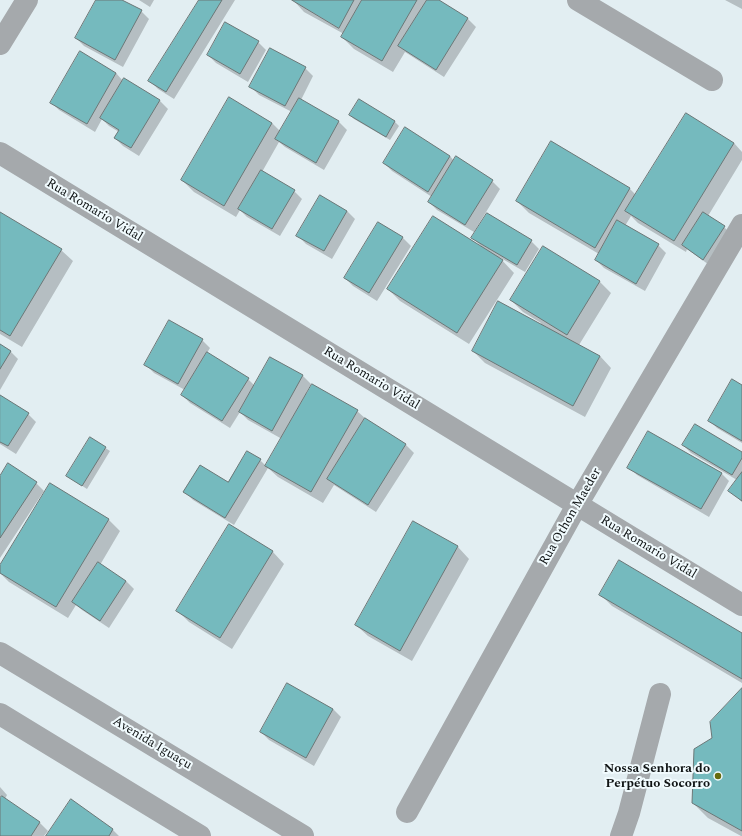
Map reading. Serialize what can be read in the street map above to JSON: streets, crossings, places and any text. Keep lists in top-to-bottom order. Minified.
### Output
{"streets":{"street":["Rua Romario Vidal","Rua Othon Maeder","Avenida Iguaçu"]},"crossings":[["Rua Romario Vidal","Rua Othon Maeder"]],"places":["Nossa Senhora do Perpétuo Socorro"]}
